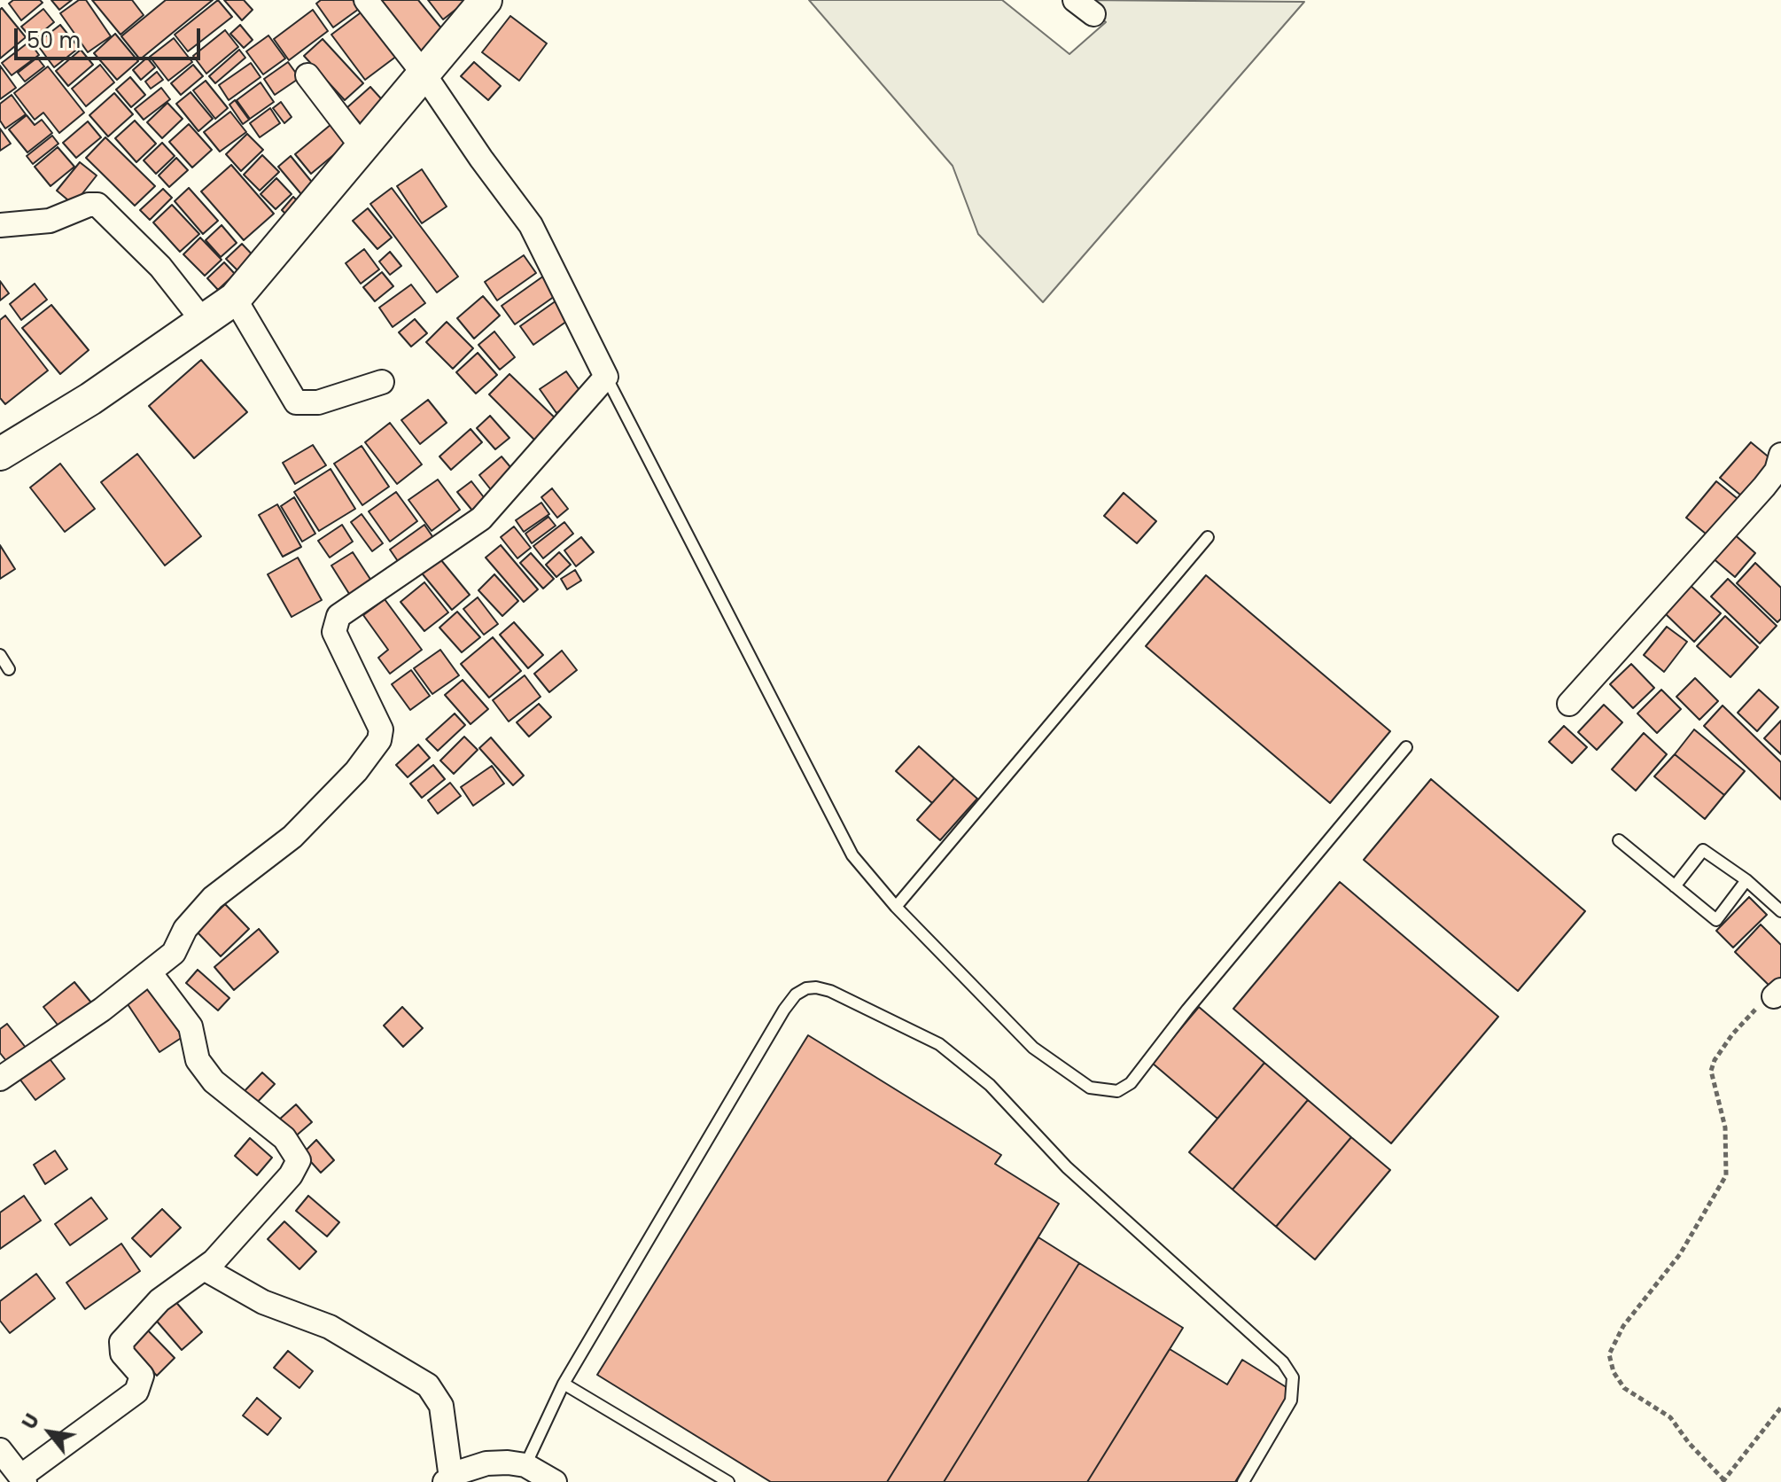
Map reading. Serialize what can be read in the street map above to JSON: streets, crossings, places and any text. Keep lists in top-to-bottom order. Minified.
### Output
{"scale_bar":"50 m","north":"top left"}
